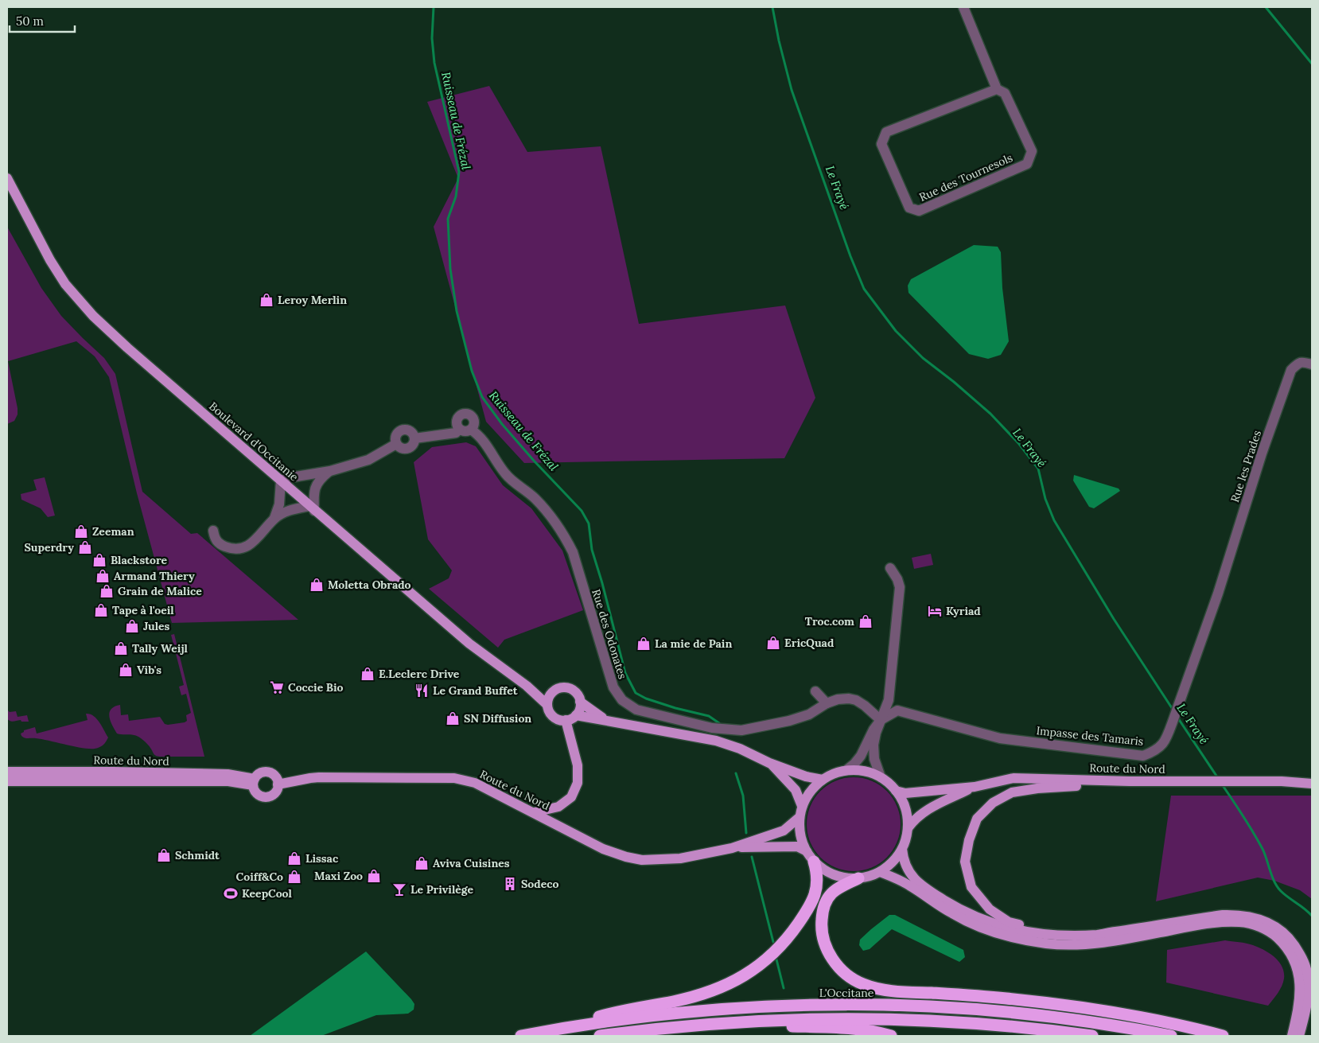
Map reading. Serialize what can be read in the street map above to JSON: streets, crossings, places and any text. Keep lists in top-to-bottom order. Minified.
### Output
{"streets":{"highway":["L'Occitane"],"main road":["Boulevard d'Occitanie","Route du Nord"],"street":["Rue des Tournesols","Rue les Prades","Rue des Odonates","Impasse des Tamaris"]},"crossings":[["Boulevard d'Occitanie","Impasse des Tamaris"],["Boulevard d'Occitanie","Route du Nord"],["Rue les Prades","Impasse des Tamaris"],["Rue des Odonates","Impasse des Tamaris"],["Impasse des Tamaris","Route du Nord"]],"water":["Ruisseau de Frézal","Le Frayé"],"places":{"shop":["Leroy Merlin","Zeeman","Superdry","Blackstore","Armand Thiery","Moletta Obrado","Grain de Malice","Tape à l'oeil","Troc.com","Jules","EricQuad","La mie de Pain","Tally Weijl","Vib's","E.Leclerc Drive","SN Diffusion","Schmidt","Lissac","Aviva Cuisines","Maxi Zoo","Coiff&Co"],"hotel":["Kyriad"],"supermarket":["Coccie Bio"],"restaurant":["Le Grand Buffet"],"building":["Sodeco"],"bar":["Le Privilège"],"sports":["KeepCool"]},"scale_bar":"50 m"}
